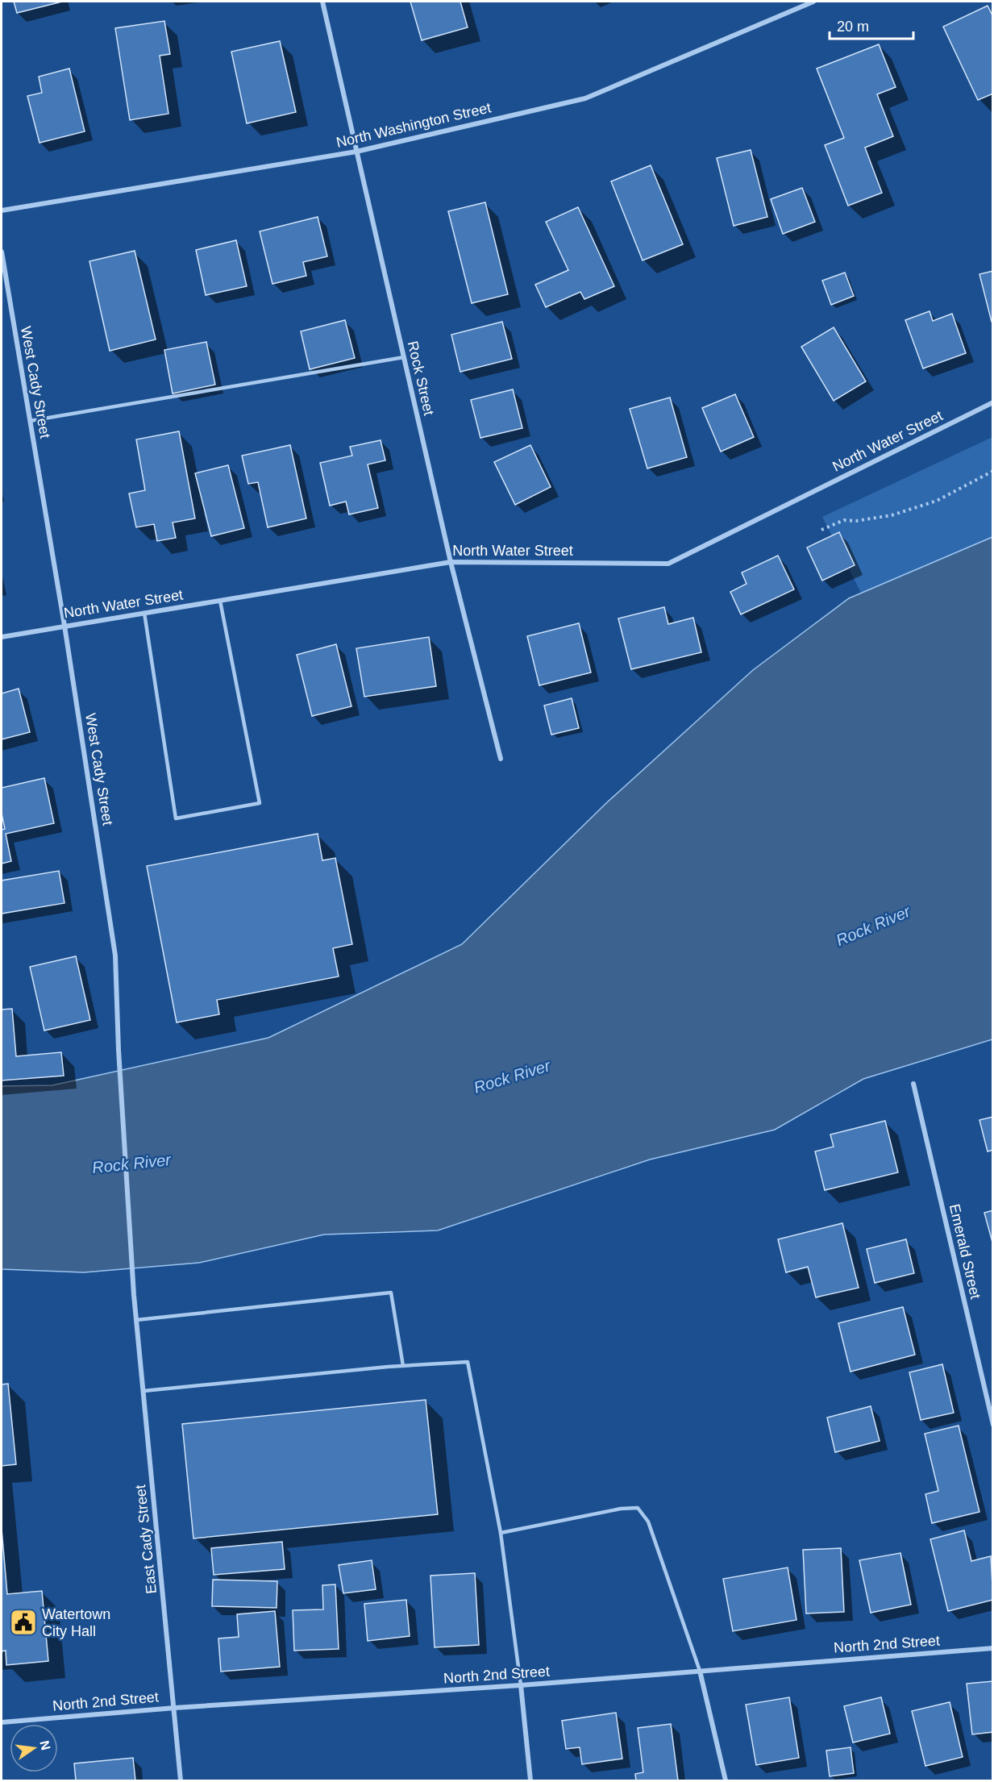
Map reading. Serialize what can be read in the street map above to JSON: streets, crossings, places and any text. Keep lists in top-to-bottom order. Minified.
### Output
{"streets":{"street":["North Washington Street","Rock Street","West Cady Street","North Water Street","Emerald Street","East Cady Street","North 2nd Street"]},"crossings":[["North Washington Street","Rock Street"],["Rock Street","North Water Street"],["West Cady Street","North Water Street"],["West Cady Street","East Cady Street"],["East Cady Street","North 2nd Street"]],"water":["Rock River"],"places":{"public building":["Watertown City Hall"]},"scale_bar":"20 m","north":"right"}
